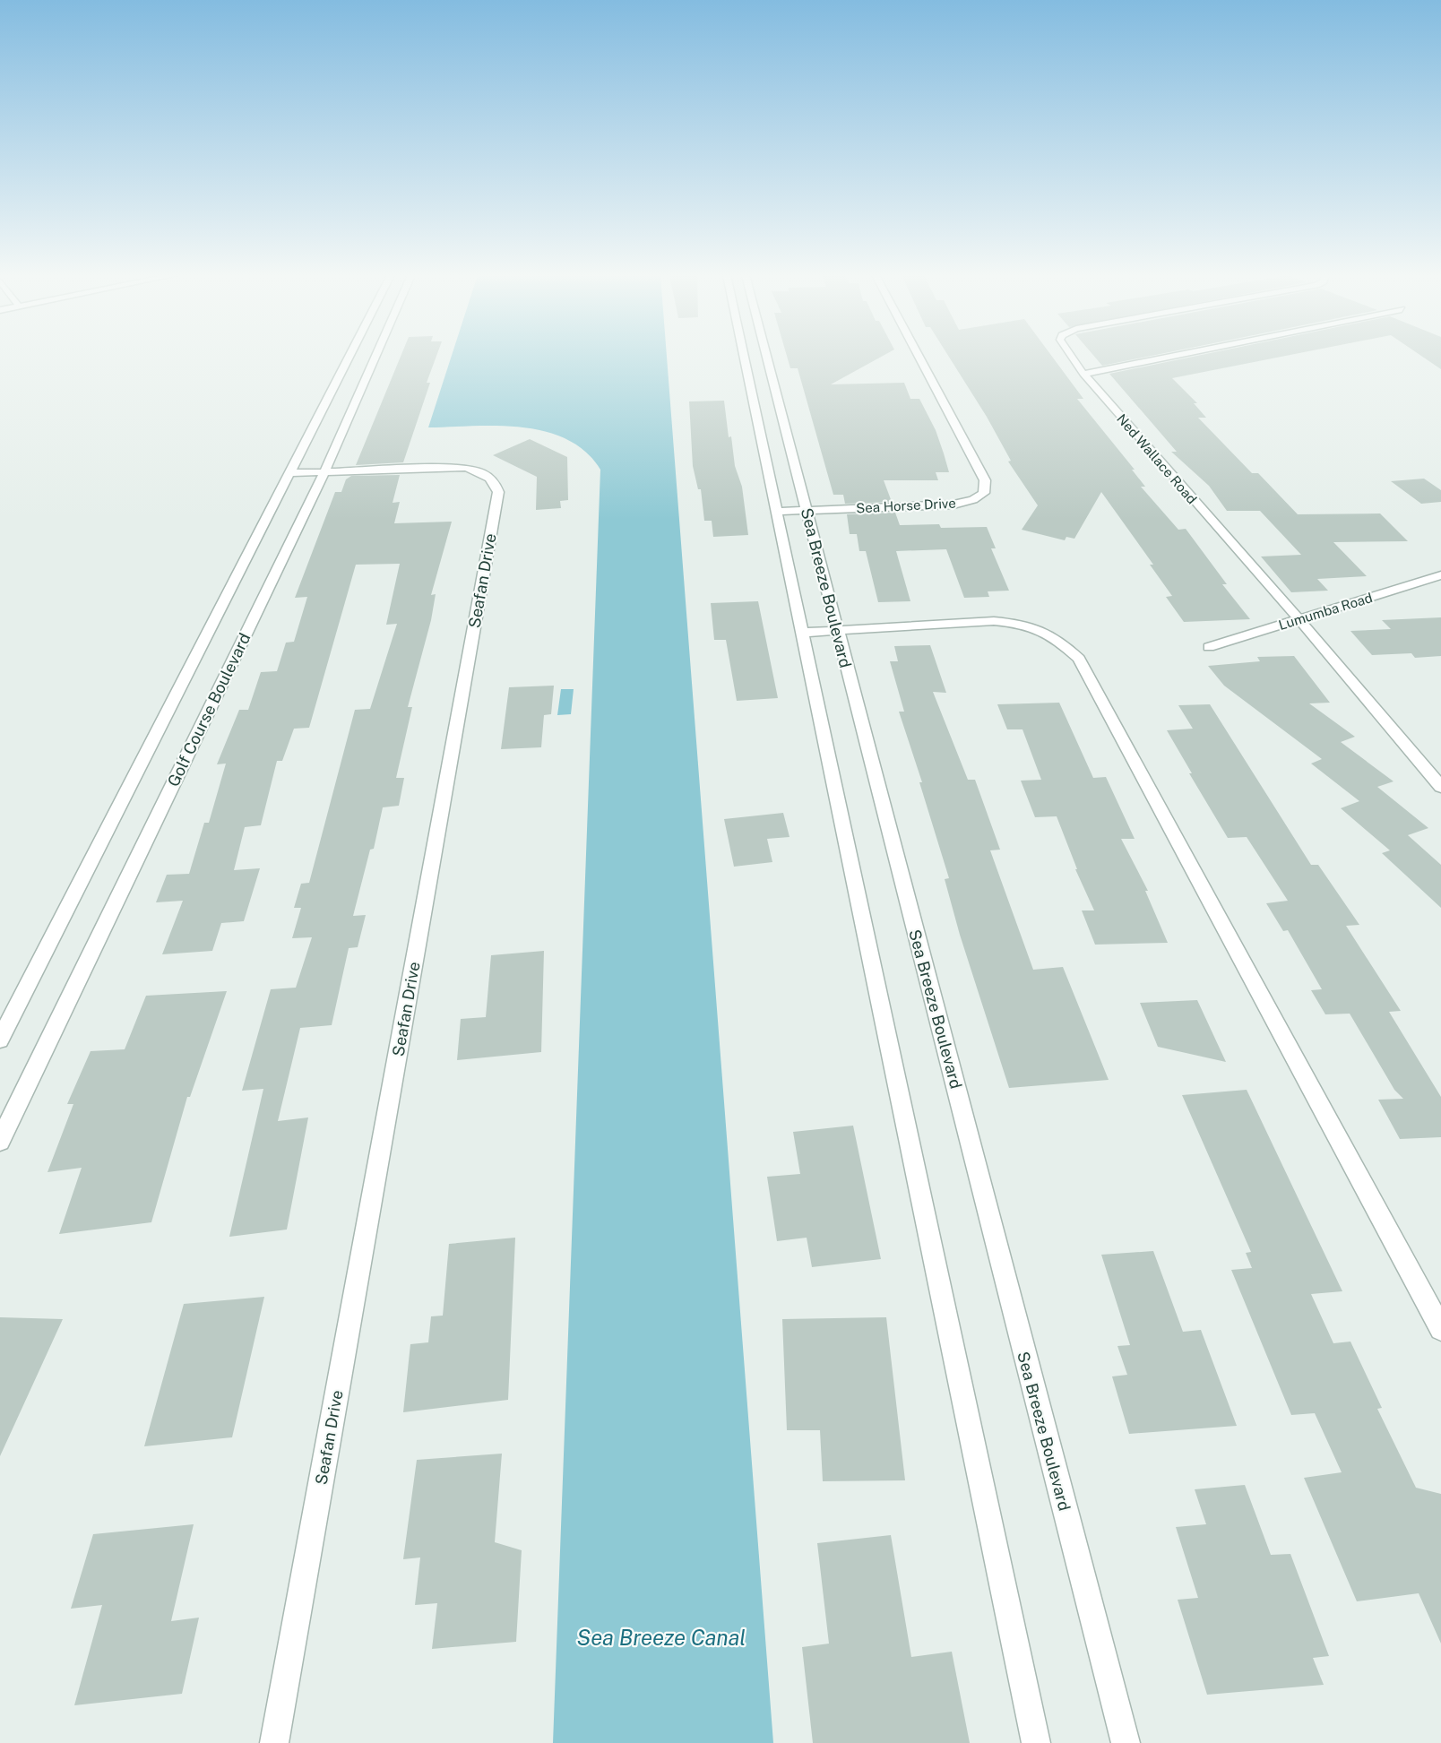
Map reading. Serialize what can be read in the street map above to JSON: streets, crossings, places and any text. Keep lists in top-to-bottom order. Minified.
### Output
{"streets":{"street":["Ned Wallace Road","Sea Horse Drive","Seafan Drive","Sea Breeze Boulevard","Lumumba Road","Golf Course Boulevard"]},"crossings":[["Ned Wallace Road","Lumumba Road"],["Sea Horse Drive","Sea Breeze Boulevard"],["Seafan Drive","Golf Course Boulevard"]],"water":["Sea Breeze Canal"]}
